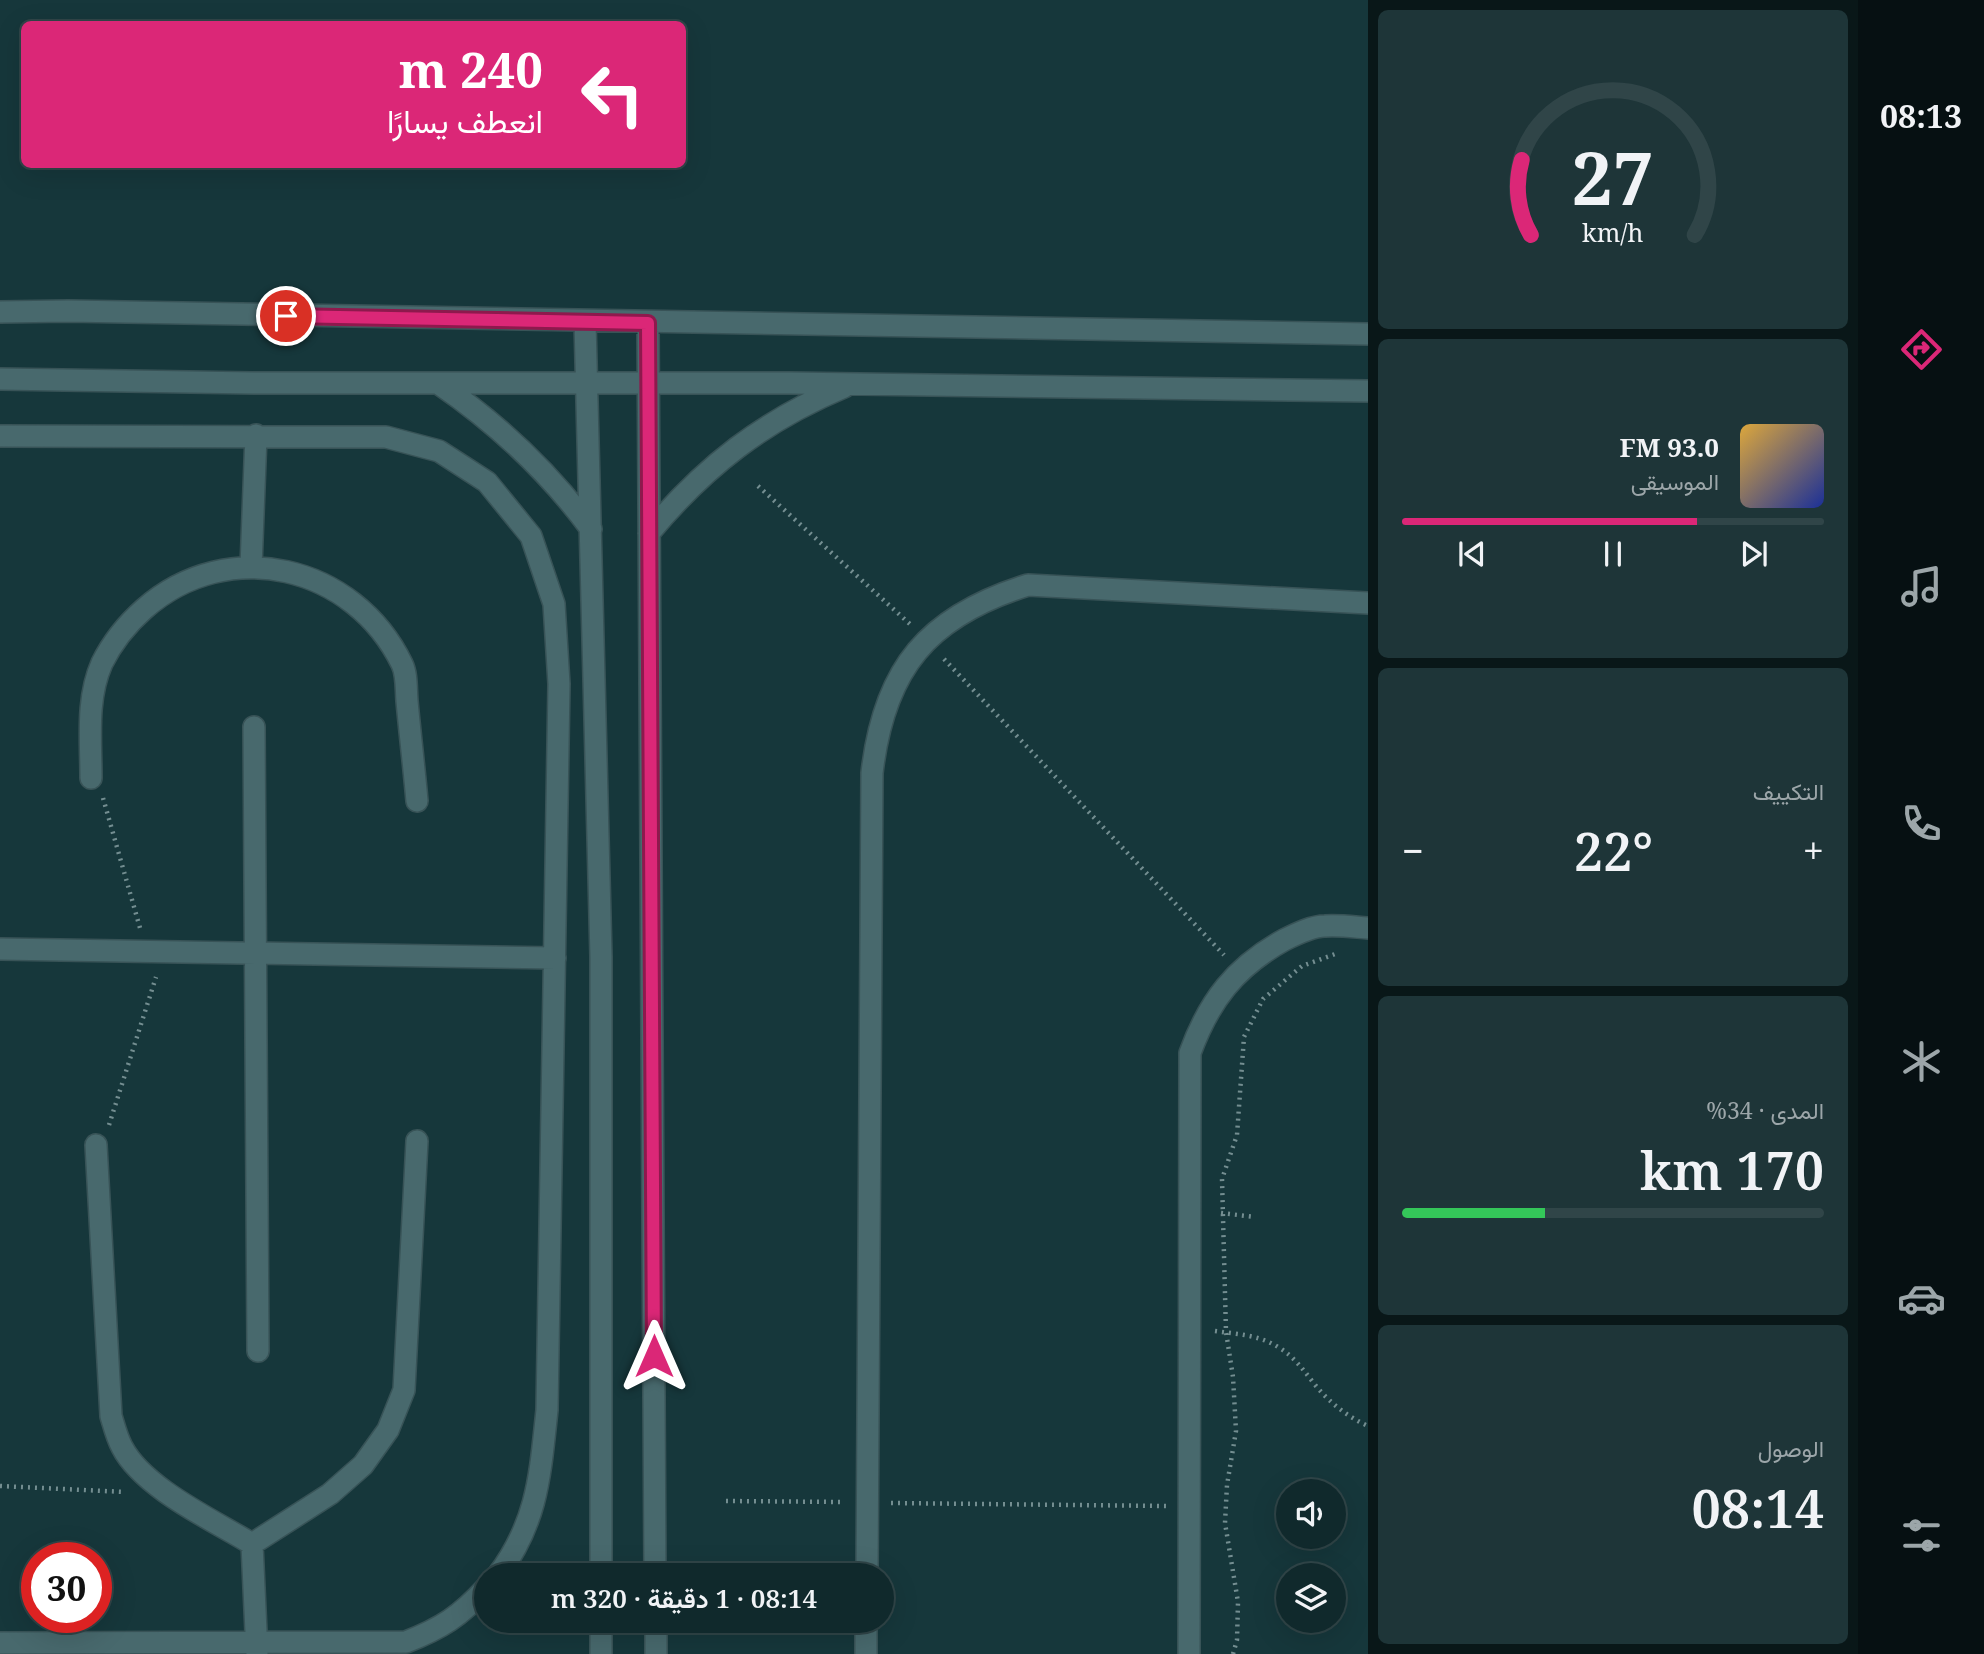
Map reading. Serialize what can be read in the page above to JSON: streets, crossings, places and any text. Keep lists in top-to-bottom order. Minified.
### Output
{"page":{"tabs":"08:13","turn":["240 m","انعطف يسارًا"],"song":["93.0 FM","الموسيقى"],"tile":["التكييف",["المدى · 34%","170 km"],["الوصول","08:14"]],"heat":["−","22°","+"],"limit":"30","trip":"08:14 · 1 دقيقة · 320 m","gauge":["27","km/h"]}}
